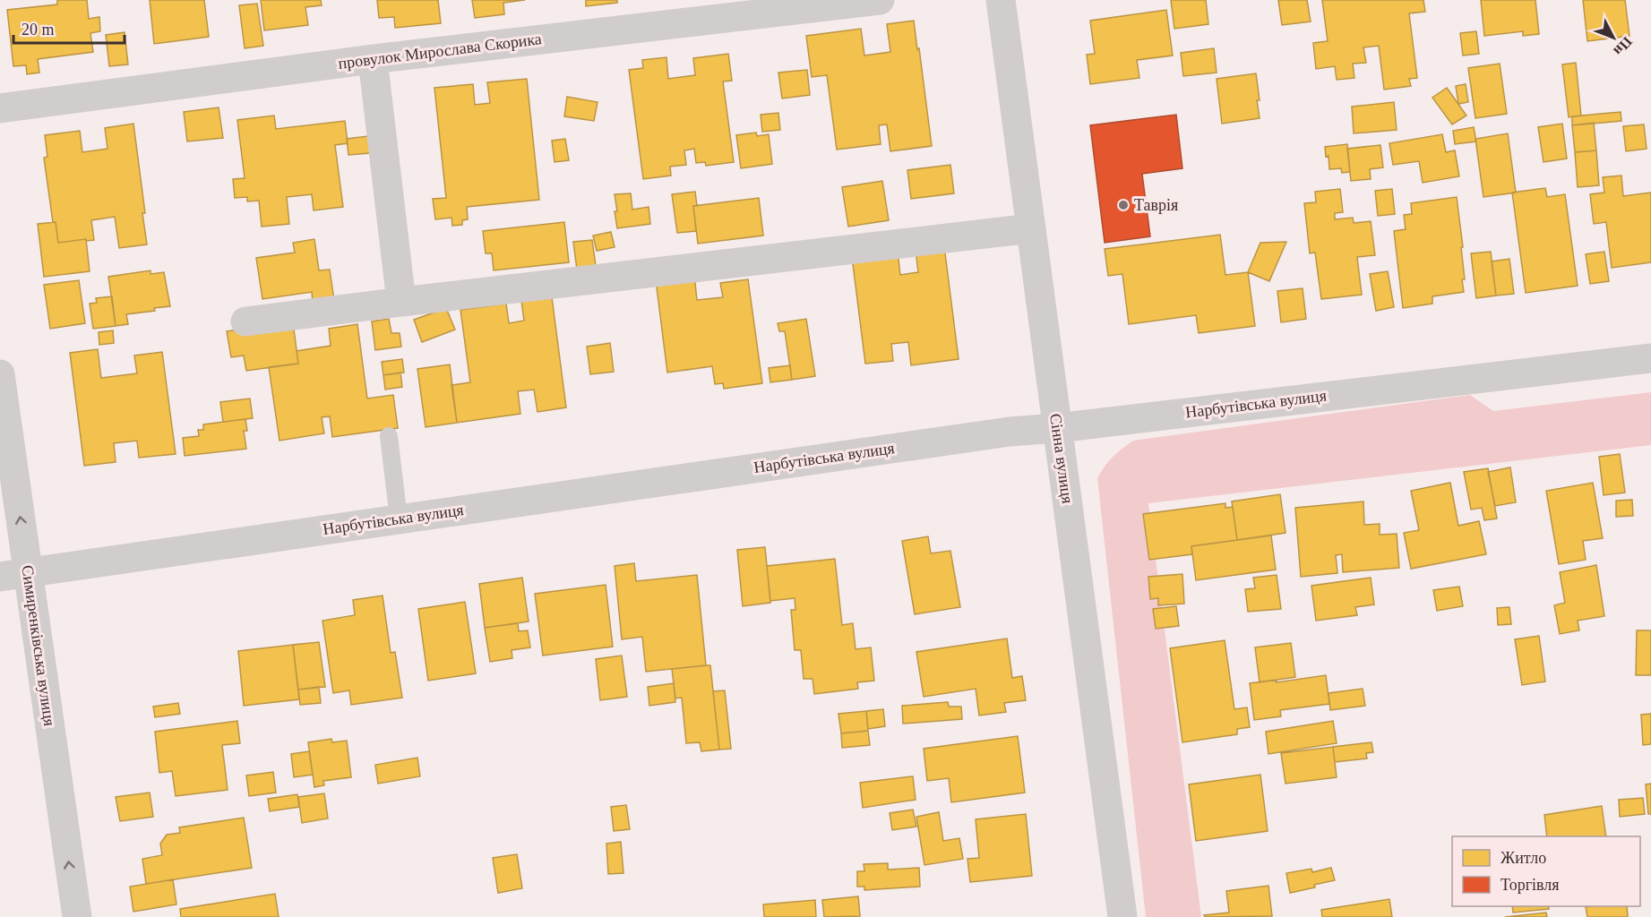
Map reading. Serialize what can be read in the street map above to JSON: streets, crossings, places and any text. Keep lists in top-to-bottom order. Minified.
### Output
{"streets":{"street":["провулок Мирослава Скорика","Нарбутівська вулиця","Сінна вулиця","Симиренківська вулиця"]},"crossings":[["Нарбутівська вулиця","Сінна вулиця"],["Нарбутівська вулиця","Симиренківська вулиця"]],"one_way":["Симиренківська вулиця"],"places":["Таврія"],"legend":["Житло","Торгівля"],"scale_bar":"20 m","north":"bottom right"}
